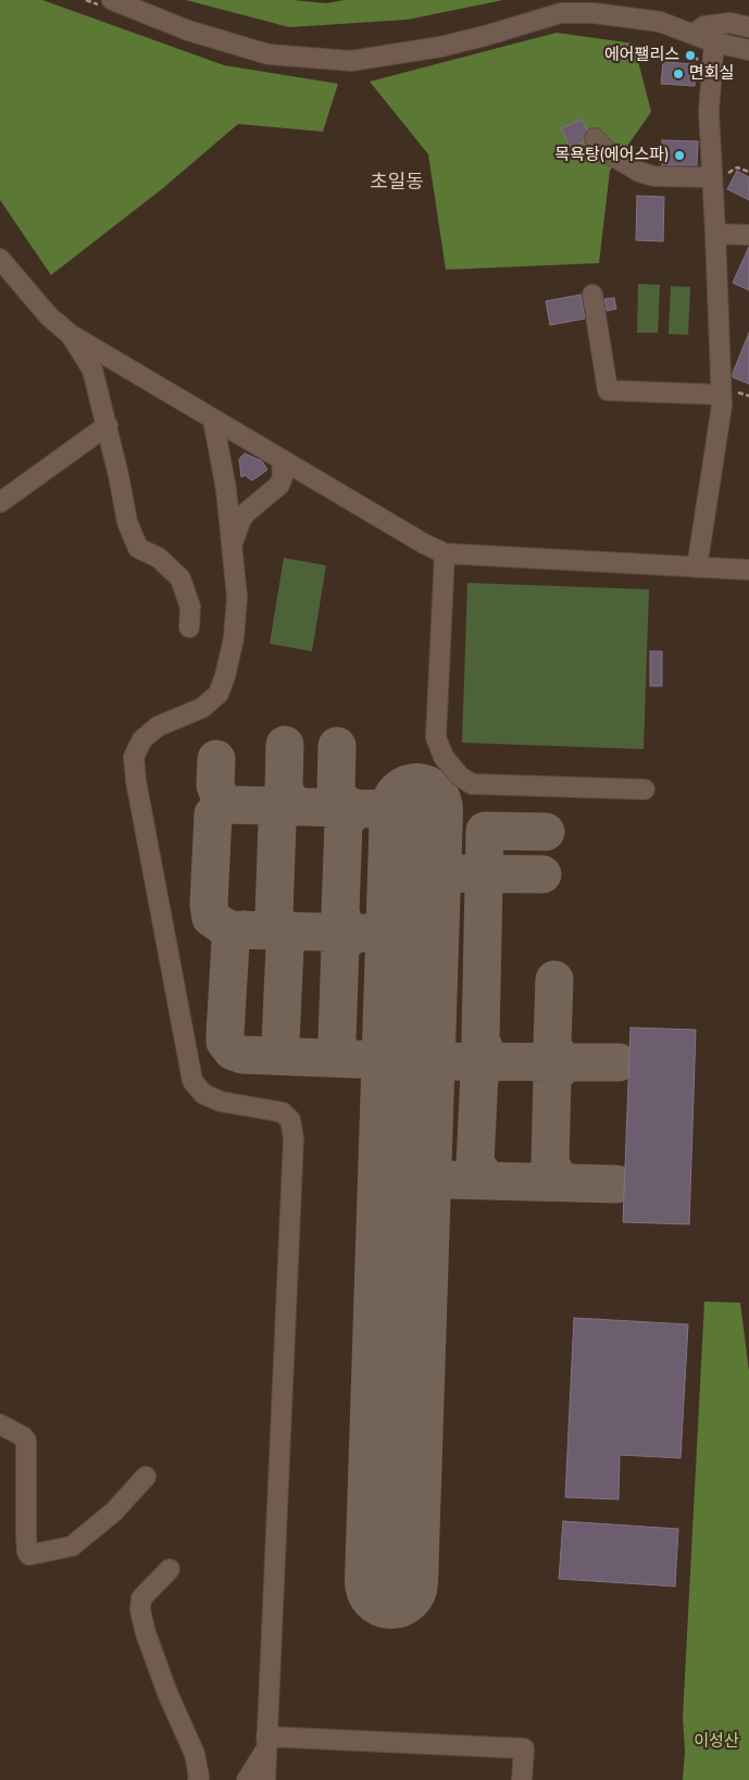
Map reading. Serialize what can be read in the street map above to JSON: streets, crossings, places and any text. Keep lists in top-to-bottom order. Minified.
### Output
{"districts":["초일동"],"parks":["이성산"],"places":["에어팰리스","면회실","목욕탕(에어스파)"]}
